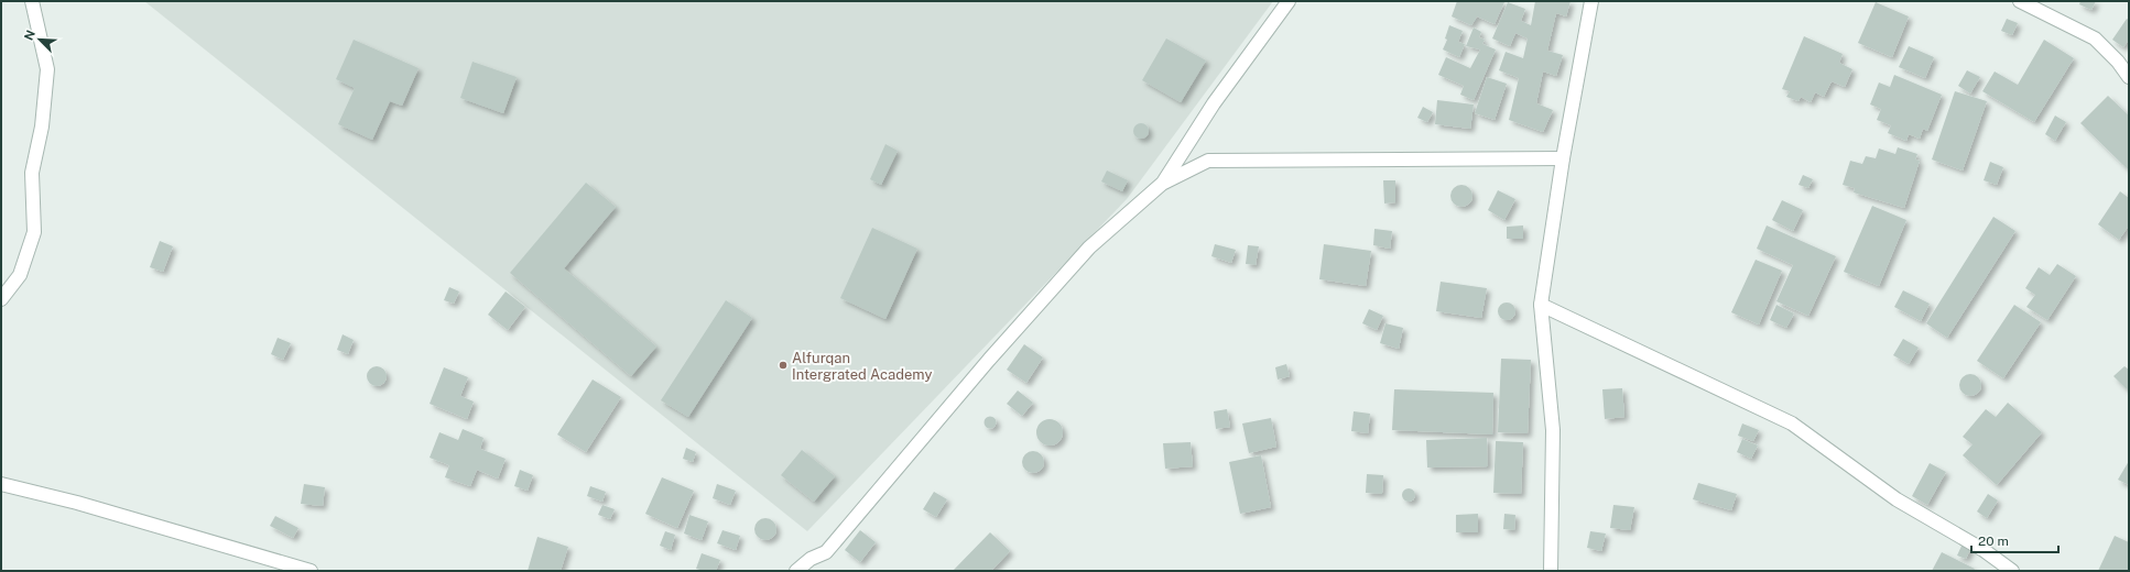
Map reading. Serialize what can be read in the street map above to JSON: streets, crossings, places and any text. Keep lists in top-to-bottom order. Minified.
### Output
{"places":["Alfurqan Intergrated Academy"],"scale_bar":"20 m","north":"top left"}
